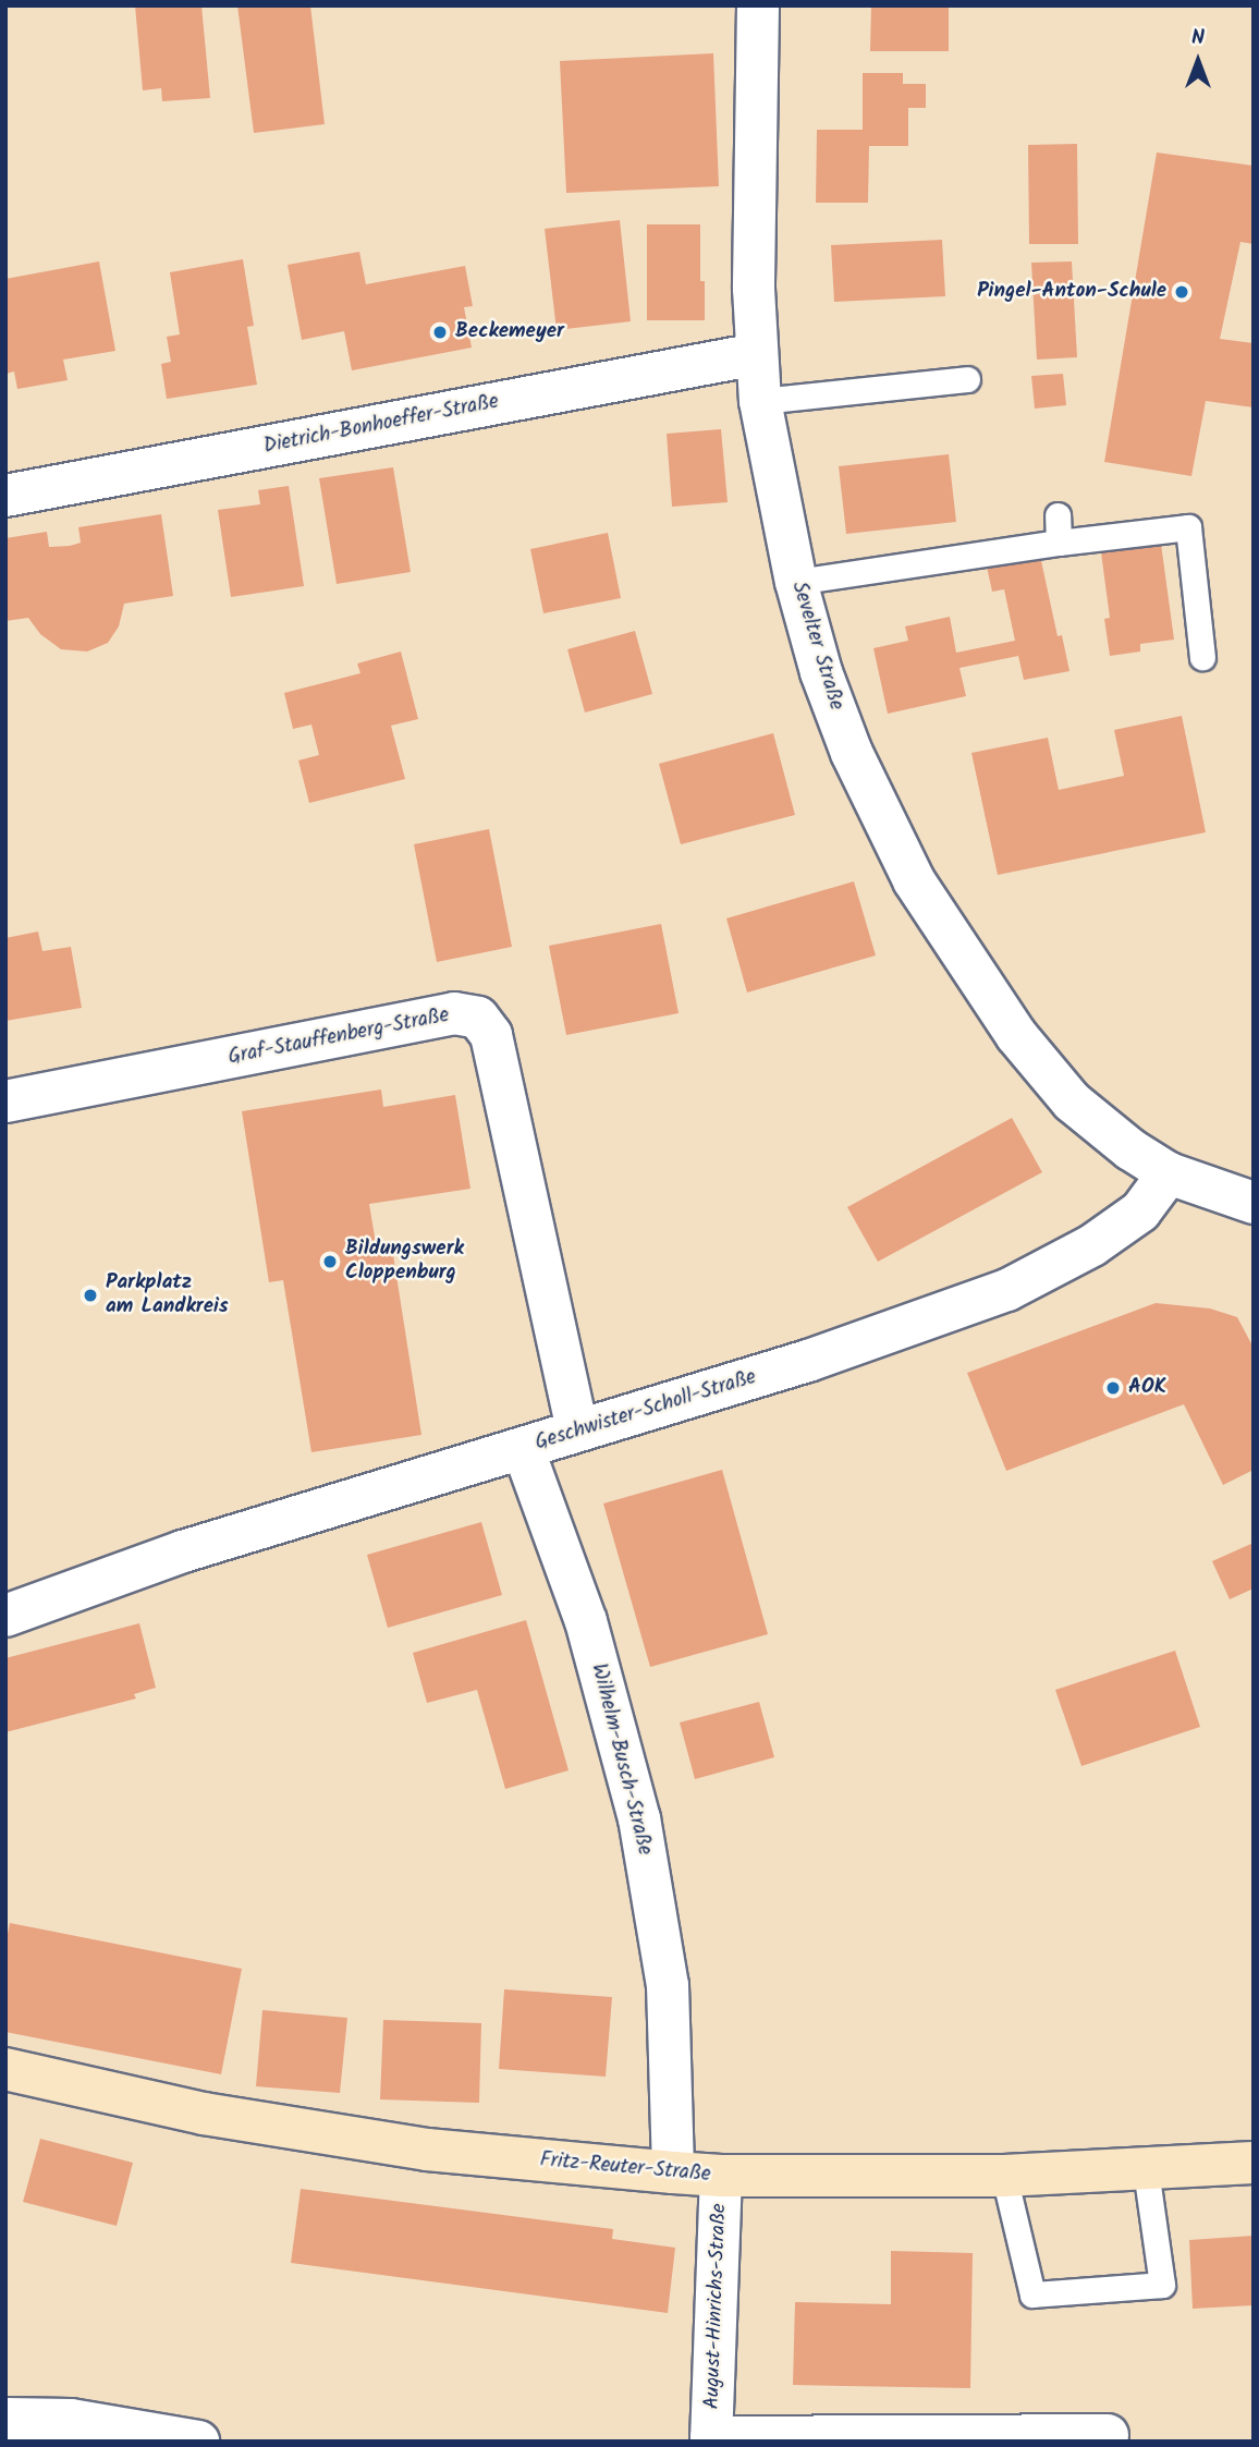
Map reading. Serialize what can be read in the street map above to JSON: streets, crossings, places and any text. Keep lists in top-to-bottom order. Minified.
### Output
{"streets":{"street":["Dietrich-Bonhoeffer-Straße","Sevelter Straße","Graf-Stauffenberg-Straße","Geschwister-Scholl-Straße","Wilhelm-Busch-Straße","Fritz-Reuter-Straße","August-Hinrichs-Straße"]},"crossings":[["Dietrich-Bonhoeffer-Straße","Sevelter Straße"],["Sevelter Straße","Geschwister-Scholl-Straße"],["Graf-Stauffenberg-Straße","Geschwister-Scholl-Straße"],["Geschwister-Scholl-Straße","Wilhelm-Busch-Straße"],["Wilhelm-Busch-Straße","Fritz-Reuter-Straße"],["Fritz-Reuter-Straße","August-Hinrichs-Straße"]],"places":["Pingel-Anton-Schule","Beckemeyer","Bildungswerk Cloppenburg","Parkplatz am Landkreis","AOK"],"north":"top"}
